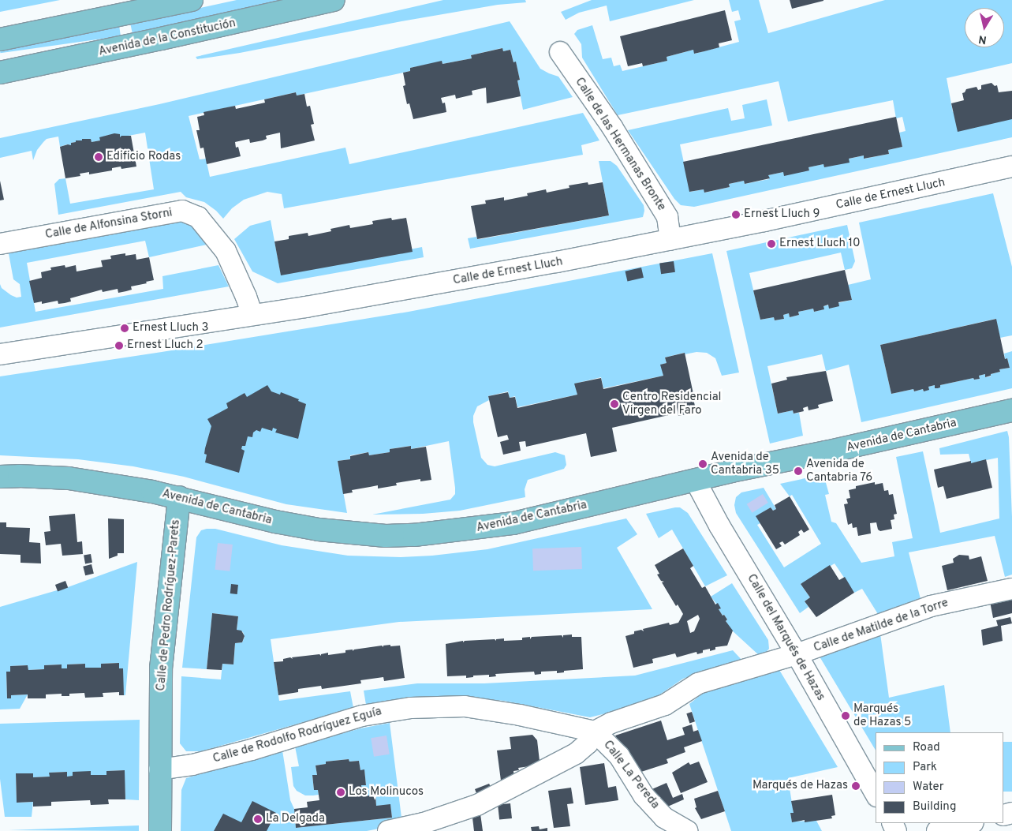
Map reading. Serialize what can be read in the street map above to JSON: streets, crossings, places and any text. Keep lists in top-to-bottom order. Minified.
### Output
{"streets":{"main road":["Avenida de la Constitución","Avenida de Cantabria","Calle de Pedro Rodríguez-Parets"],"street":["Calle de las Hermanas Bronte","Calle de Ernest Lluch","Calle de Alfonsina Storni","Calle de Matilde de la Torre","Calle del Marqués de Hazas","Calle de Rodolfo Rodríguez Eguía","Calle La Pereda"]},"crossings":[["Calle de las Hermanas Bronte","Calle de Ernest Lluch"],["Calle de Ernest Lluch","Calle de Alfonsina Storni"],["Avenida de Cantabria","Calle de Pedro Rodríguez-Parets"],["Avenida de Cantabria","Calle del Marqués de Hazas"],["Calle de Pedro Rodríguez-Parets","Calle de Rodolfo Rodríguez Eguía"],["Calle de Matilde de la Torre","Calle del Marqués de Hazas"],["Calle de Rodolfo Rodríguez Eguía","Calle La Pereda"]],"places":["Edificio Rodas","Ernest Lluch 9","Ernest Lluch 10","Ernest Lluch 3","Ernest Lluch 2","Centro Residencial Virgen del Faro","Avenida de Cantabria 35","Avenida de Cantabria 76","Marqués de Hazas 5","Marqués de Hazas","Los Molinucos","La Delgada"],"legend":["Road","Park","Water","Building"],"north":"bottom"}
